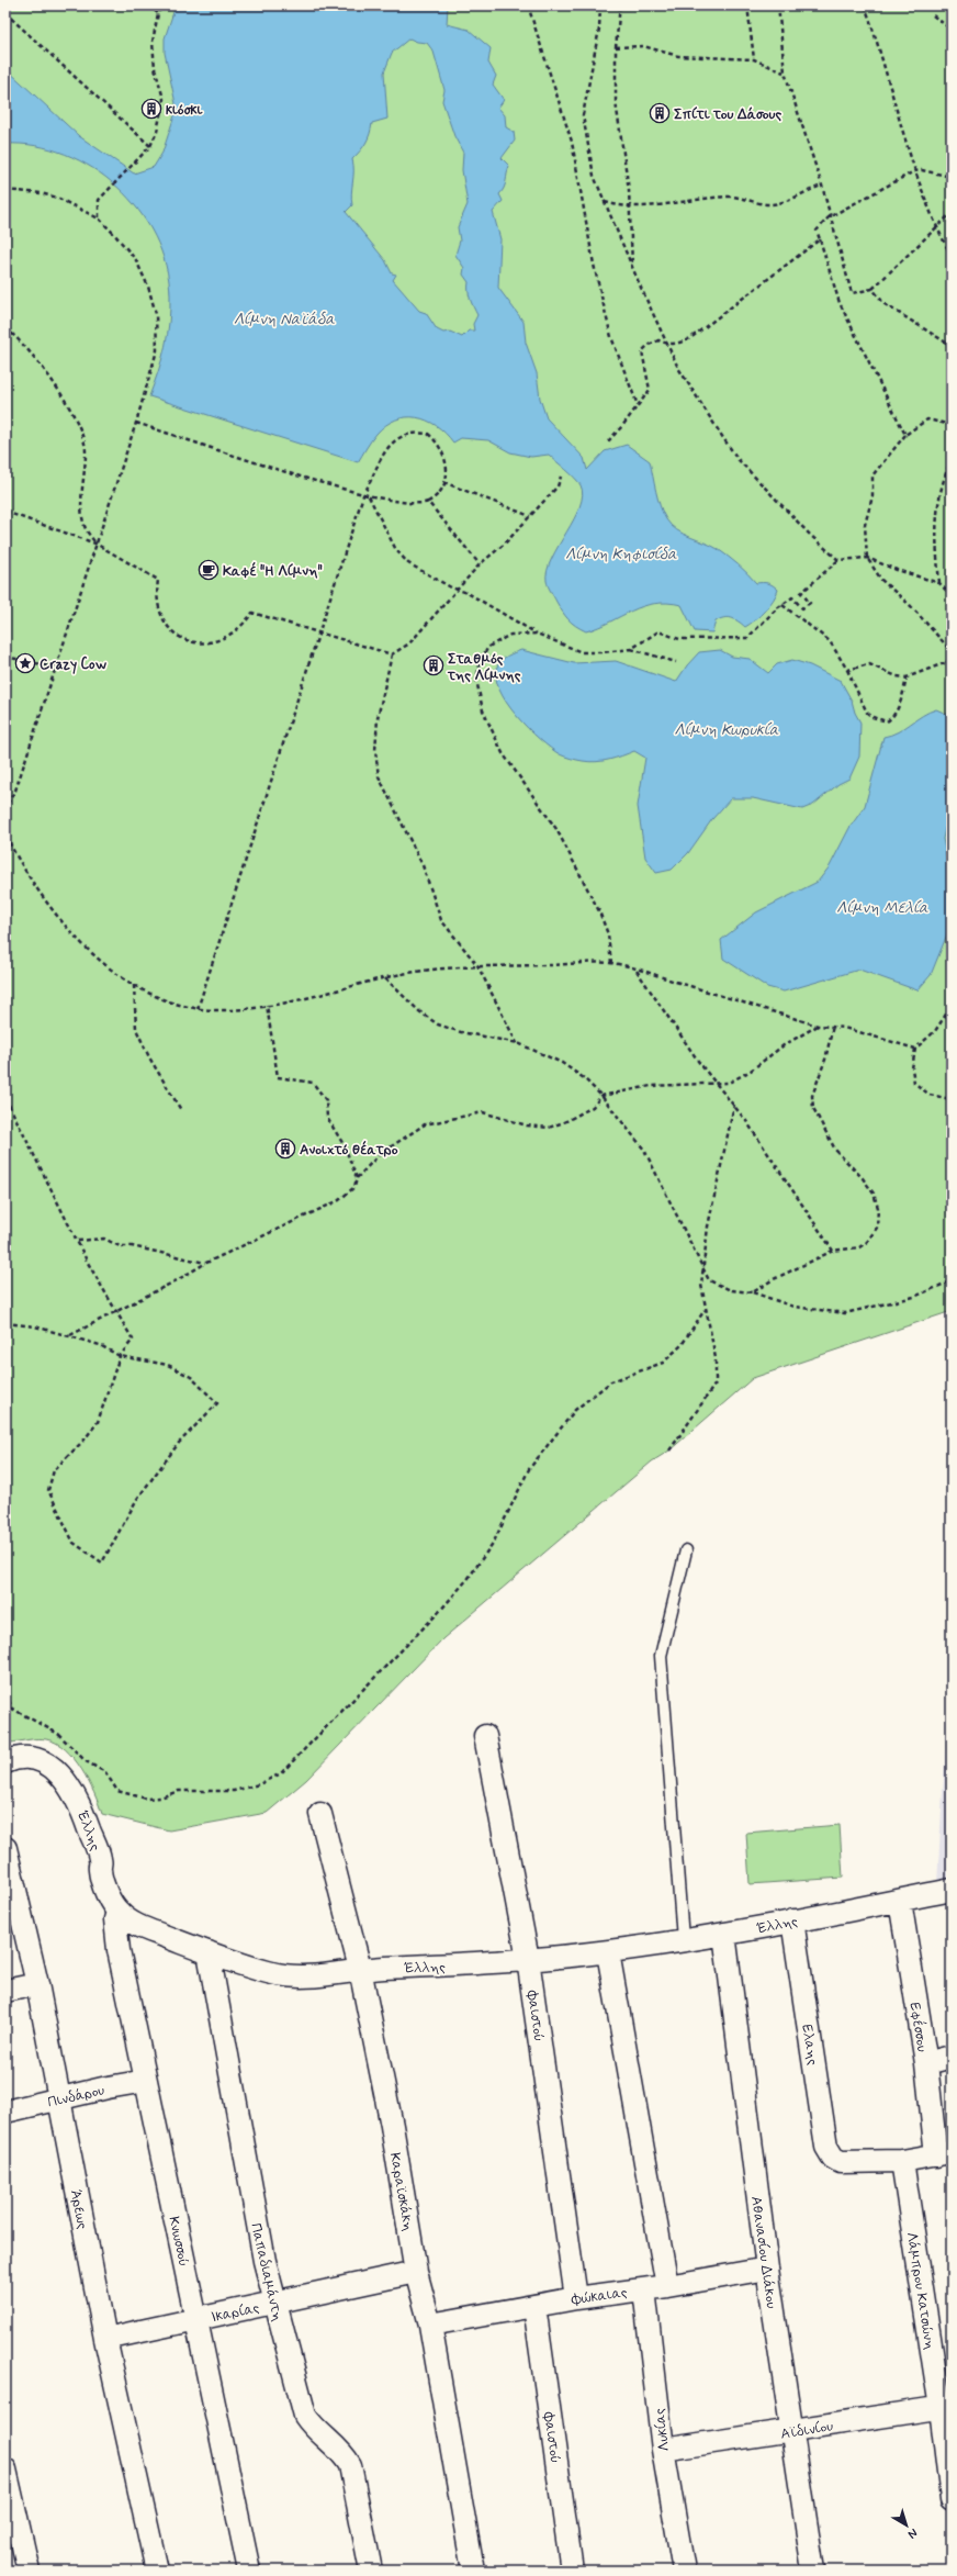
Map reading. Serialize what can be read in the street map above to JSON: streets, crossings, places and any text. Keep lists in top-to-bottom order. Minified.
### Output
{"streets":{"street":["Έλλης","Φαιστού","Εφέσσου","Ελαης","Πινδάρου","Καραϊσκάκη","Άρεως","Κνωσσού","Αθανασίου Διάκου","Παπαδιαμάντη","Λάμπρου Κατσώνη","Φώκαιας","Ικαρίας","Αϊδινίου","Λυκίας"]},"crossings":[["Έλλης","Φαιστού"],["Έλλης","Εφέσσου"],["Έλλης","Ελαης"],["Έλλης","Καραϊσκάκη"],["Έλλης","Κνωσσού"],["Έλλης","Αθανασίου Διάκου"],["Έλλης","Παπαδιαμάντη"],["Φαιστού","Φώκαιας"],["Ελαης","Λάμπρου Κατσώνη"],["Πινδάρου","Άρεως"],["Πινδάρου","Κνωσσού"],["Καραϊσκάκη","Φώκαιας"],["Καραϊσκάκη","Ικαρίας"],["Άρεως","Ικαρίας"],["Κνωσσού","Ικαρίας"],["Αθανασίου Διάκου","Φώκαιας"],["Αθανασίου Διάκου","Αϊδινίου"],["Παπαδιαμάντη","Ικαρίας"],["Λάμπρου Κατσώνη","Αϊδινίου"],["Φώκαιας","Λυκίας"],["Αϊδινίου","Λυκίας"]],"water":["Λίμνη Ναϊάδα","Λίμνη Κηφισίδα","Λίμνη Κωρυκία","Λίμνη Μελία"],"places":{"building":["κιόσκι","Σπίτι του Δάσους","Σταθμός της Λίμνης","Ανοιχτό θέατρο"],"cafe":["Καφέ \"Η Λίμνη\""],"place":["Crazy Cow"]},"north":"bottom right"}
